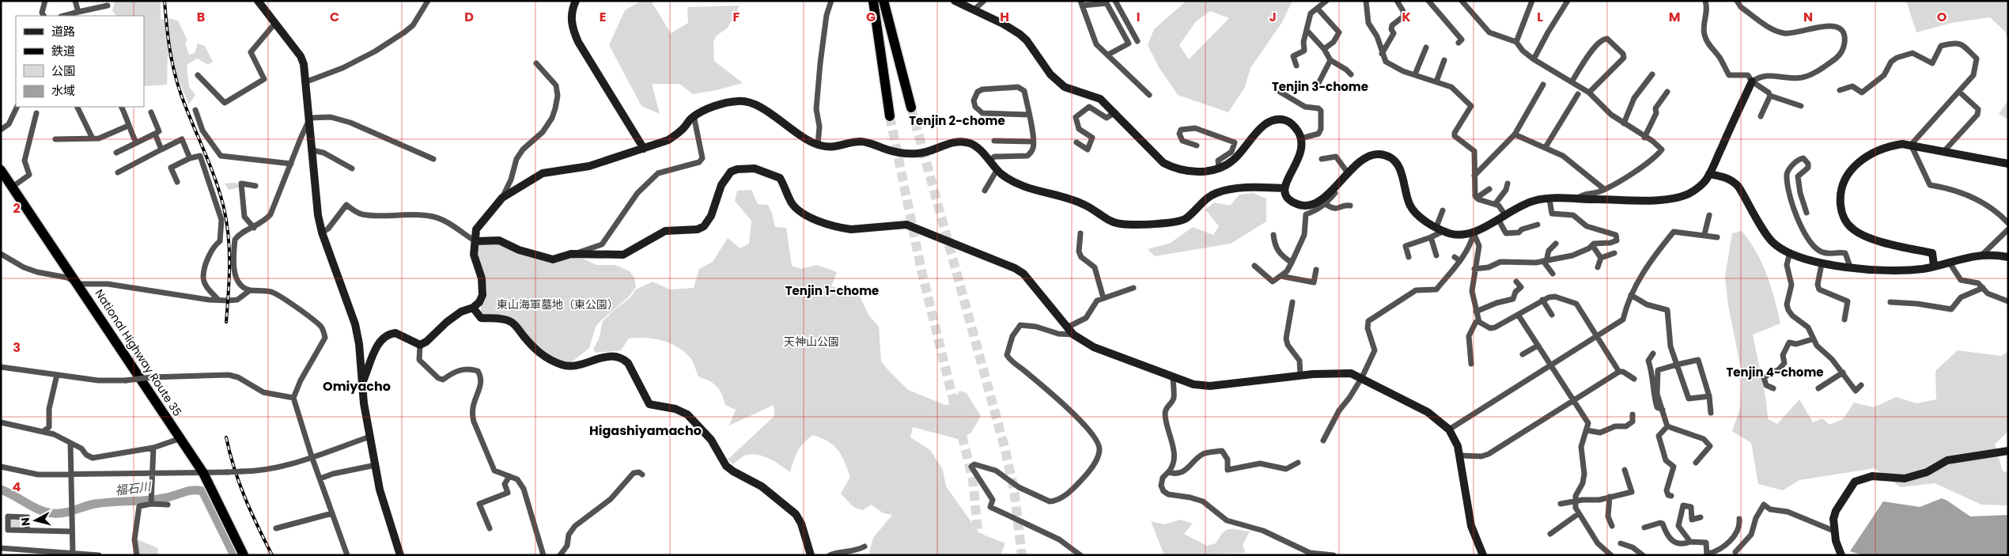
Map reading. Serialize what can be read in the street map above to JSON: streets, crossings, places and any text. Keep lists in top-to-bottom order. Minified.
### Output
{"streets":{"highway":["National Highway Route 35"]},"districts":["Tenjin 3-chome","Tenjin 2-chome","Tenjin 1-chome","Tenjin 4-chome","Omiyacho","Higashiyamacho"],"water":["福石川"],"parks":["東山海軍墓地（東公園）","天神山公園"],"legend":["道路","鉄道","公園","水域"],"north":"left","grid":{"columns":["B","C","D","E","F","G","H","I","J","K","L","M","N","O"],"rows":["2","3","4"]}}
